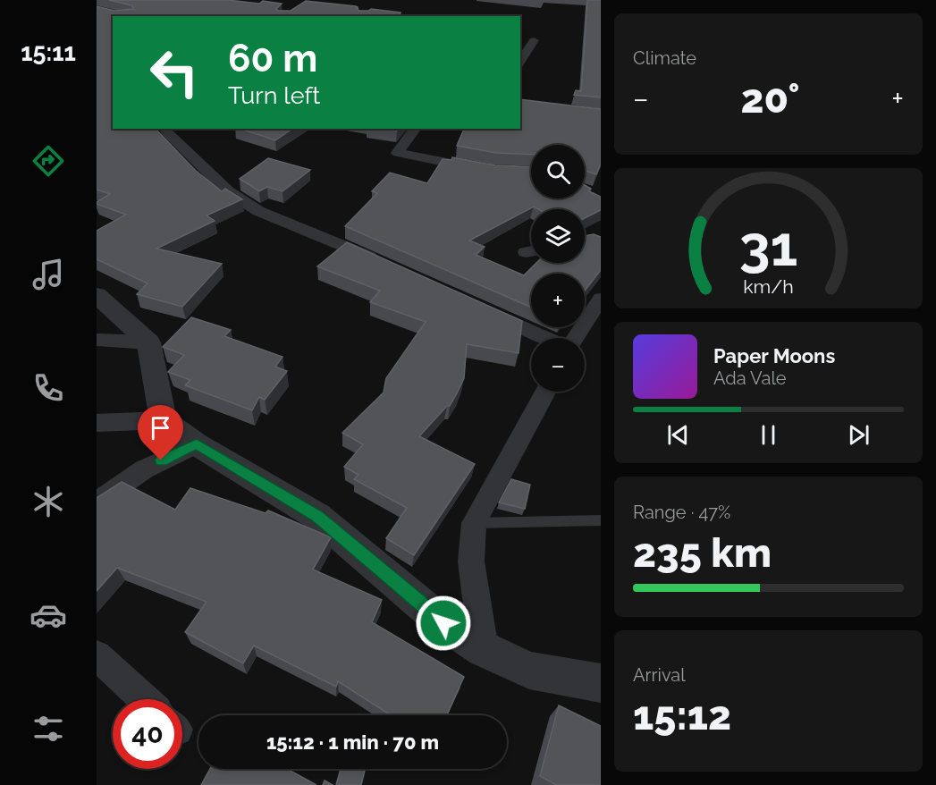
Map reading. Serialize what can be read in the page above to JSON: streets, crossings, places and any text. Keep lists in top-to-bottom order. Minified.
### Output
{"page":{"tabs":"15:11","tile":["Climate",["Range · 47%","235 km"],["Arrival","15:12"]],"turn":["60 m","Turn left"],"heat":["−","20°","+"],"map_buttons":["+","−"],"song":["Paper Moons","Ada Vale"],"limit":"40","trip":"15:12 · 1 min · 70 m","gauge":["31","km/h"]}}
